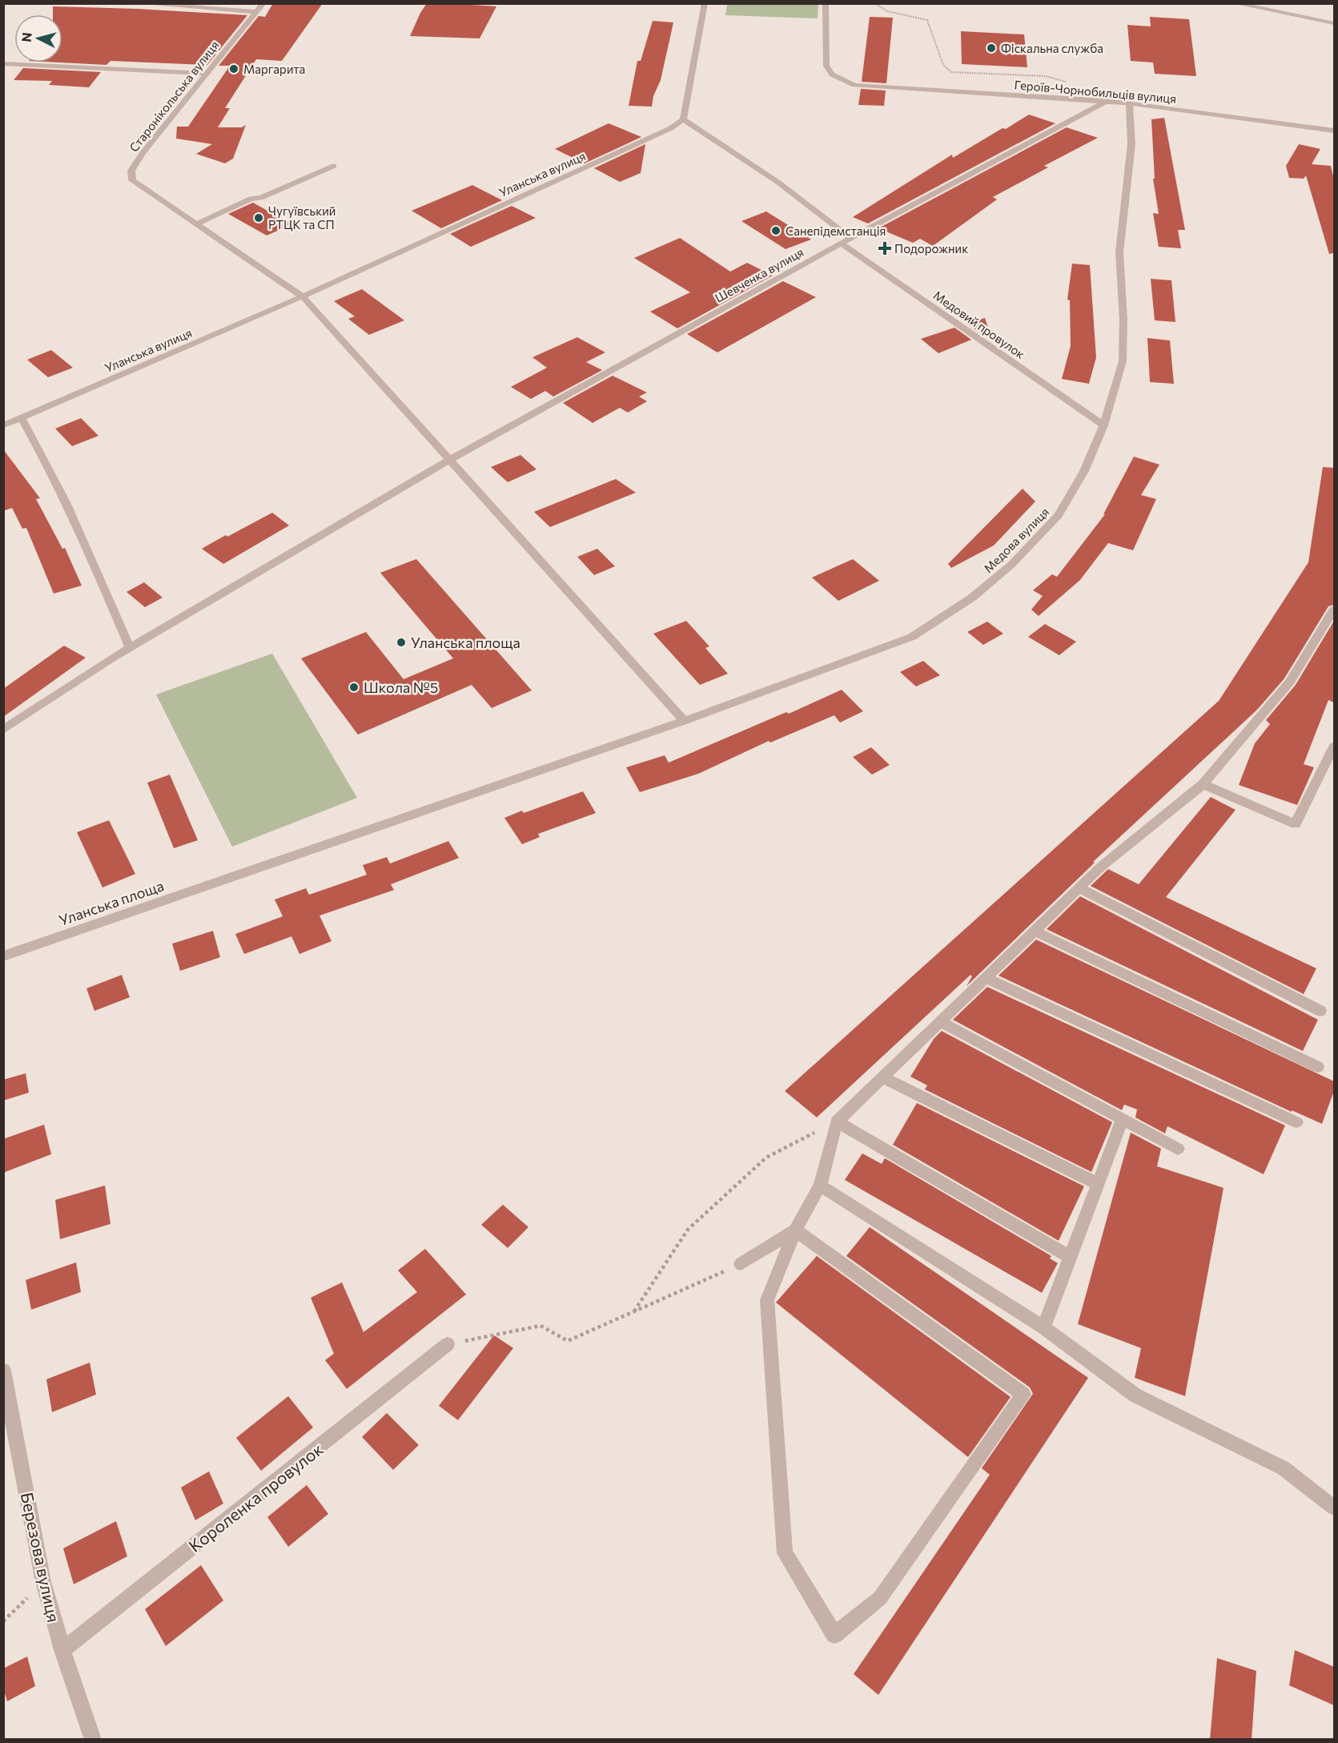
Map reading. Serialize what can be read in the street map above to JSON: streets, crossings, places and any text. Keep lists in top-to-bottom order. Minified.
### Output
{"streets":{"street":["Героїв-Чорнобильців вулиця","Старонікольська вулиця","Уланська вулиця","Шевченка вулиця","Медовий провулок","Медова вулиця","Уланська площа","Короленка провулок","Березова вулиця"]},"crossings":[["Героїв-Чорнобильців вулиця","Шевченка вулиця"],["Героїв-Чорнобильців вулиця","Медова вулиця"],["Старонікольська вулиця","Уланська вулиця"],["Шевченка вулиця","Медовий провулок"],["Медовий провулок","Медова вулиця"],["Медова вулиця","Уланська площа"],["Короленка провулок","Березова вулиця"]],"places":{"other":["Фіскальна служба","Маргарита","Чугуївський РТЦК та СП","Санепідемстанція","Уланська площа","Школа №5"],"health":["Подорожник"]},"north":"left"}
